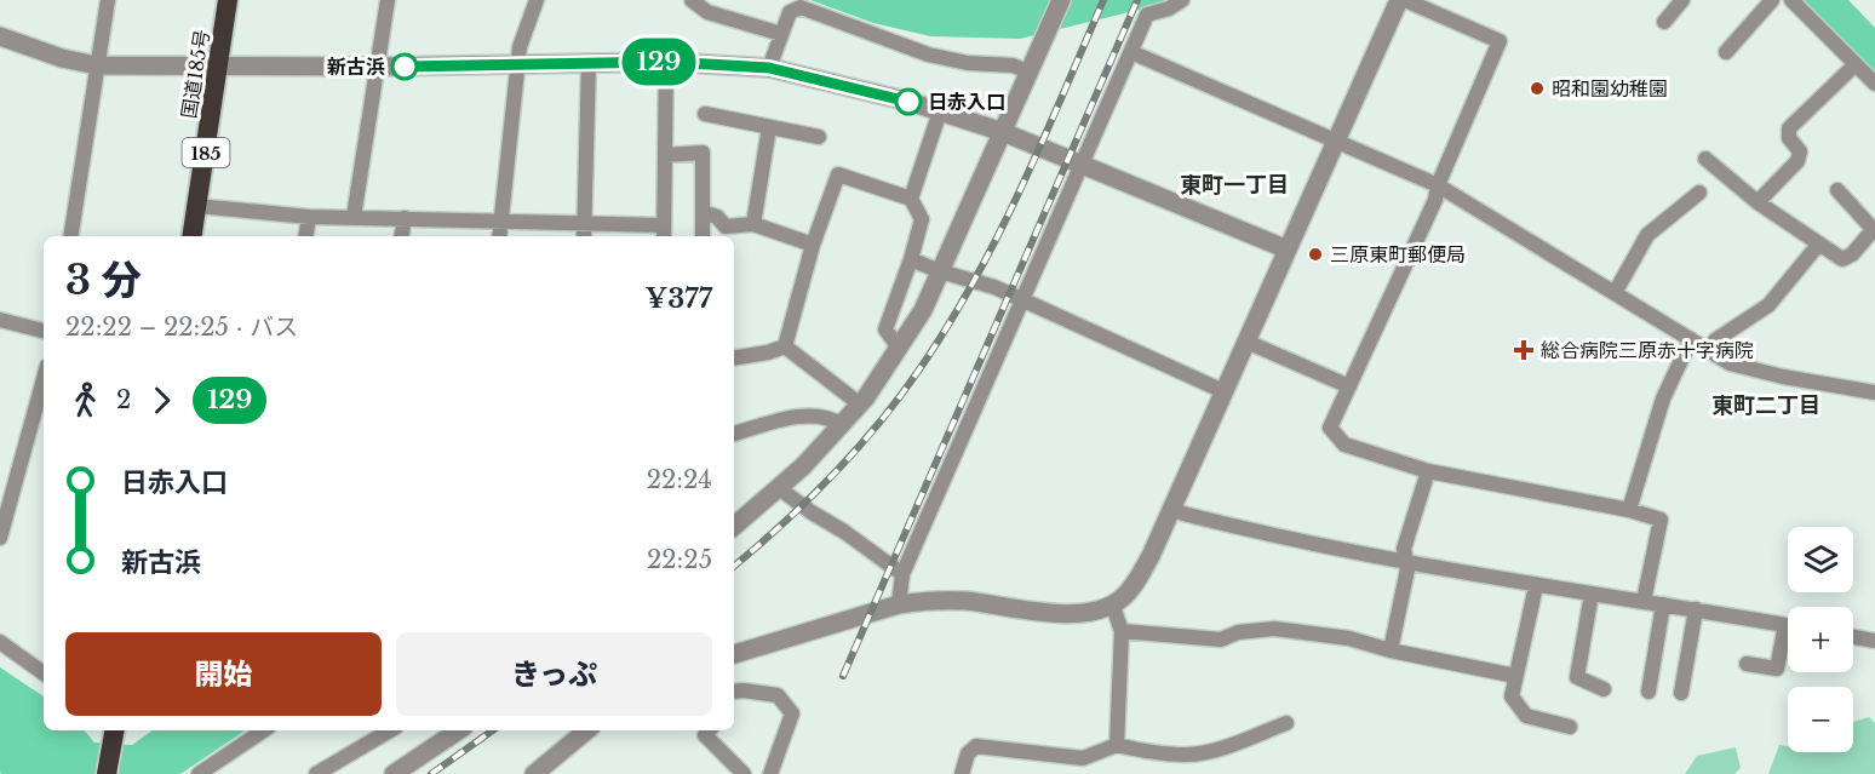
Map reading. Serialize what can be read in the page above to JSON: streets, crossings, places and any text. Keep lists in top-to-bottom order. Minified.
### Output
{"streets":{"highway":["国道185号","185"]},"districts":["東町一丁目","東町二丁目"],"places":{"other":["新古浜","昭和園幼稚園","日赤入口","三原東町郵便局"],"health":["総合病院三原赤十字病院"]},"lines":["bus line 129"],"page":{"on_map":"129","heading":["3 分","22:22 – 22:25 · バス","¥377"],"legs":["2","129"],"list":[{"name":"日赤入口","value":"22:24"},{"name":"新古浜","value":"22:25"}],"map_buttons":["+","−"],"buttons":["開始","きっぷ"]}}
